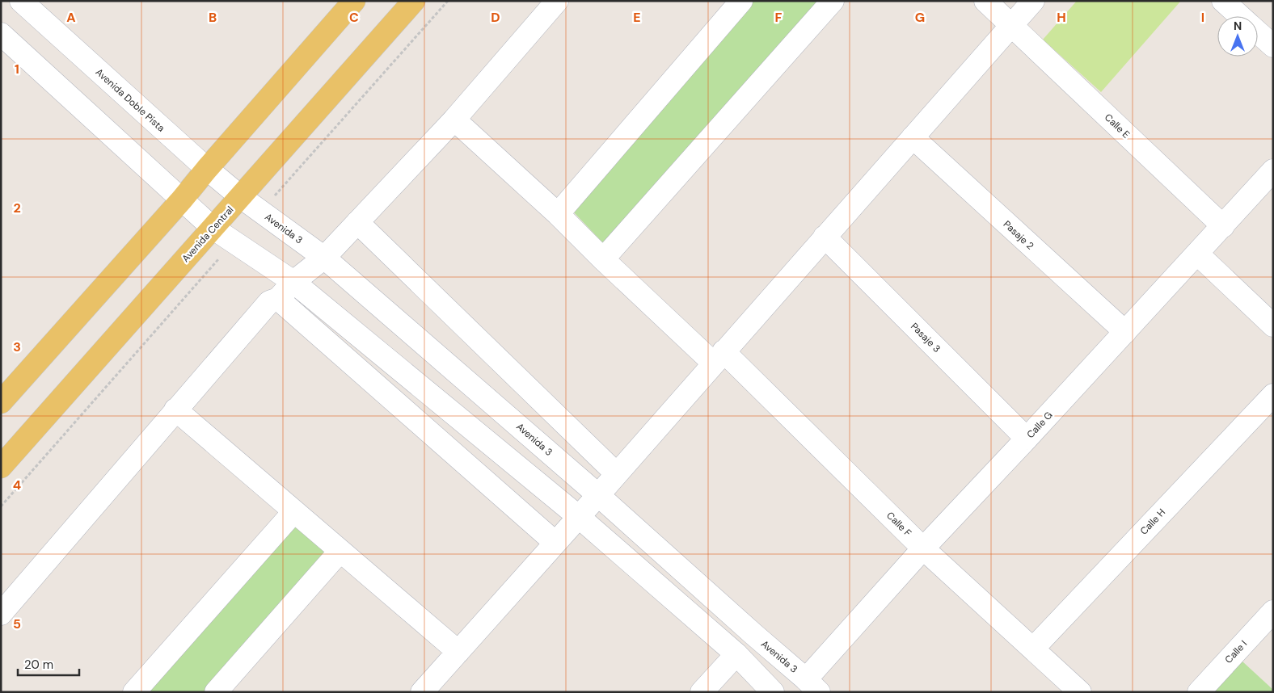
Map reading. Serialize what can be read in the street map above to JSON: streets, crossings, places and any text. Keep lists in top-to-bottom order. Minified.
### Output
{"streets":{"main road":["Avenida Central"],"street":["Avenida Doble Pista","Calle E","Avenida 3","Pasaje 2","Pasaje 3","Calle G","Calle H","Calle F","Calle I"]},"crossings":[["Avenida Doble Pista","Avenida 3"],["Avenida Doble Pista","Avenida Central"],["Calle E","Calle G"],["Avenida 3","Avenida Central"],["Avenida 3","Calle G"],["Pasaje 2","Calle G"],["Pasaje 3","Calle G"],["Calle G","Calle F"],["Calle H","Calle F"]],"scale_bar":"20 m","north":"top","grid":{"columns":["A","B","C","D","E","F","G","H","I"],"rows":["1","2","3","4","5"]}}
